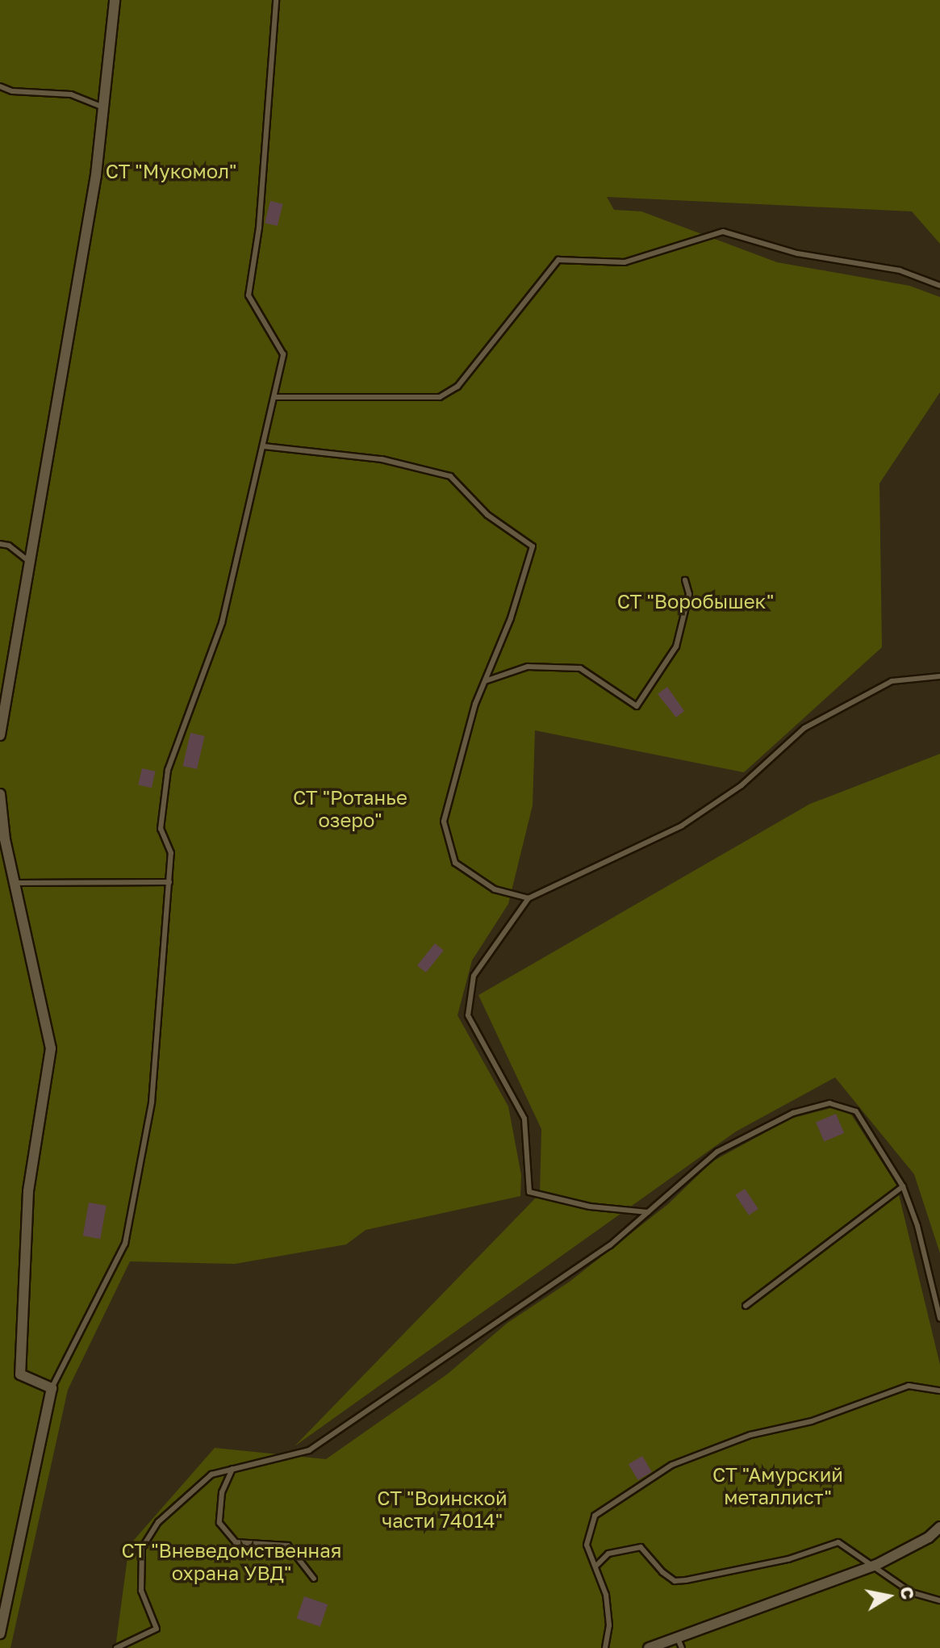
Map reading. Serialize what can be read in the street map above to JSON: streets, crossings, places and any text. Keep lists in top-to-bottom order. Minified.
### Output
{"parks":["СТ \"Мукомол\"","СТ \"Воробышек\"","СТ \"Ротанье озеро\"","СТ \"Амурский металлист\"","СТ \"Воинской части 74014\"","СТ \"Вневедомственная охрана УВД\""],"north":"right"}
